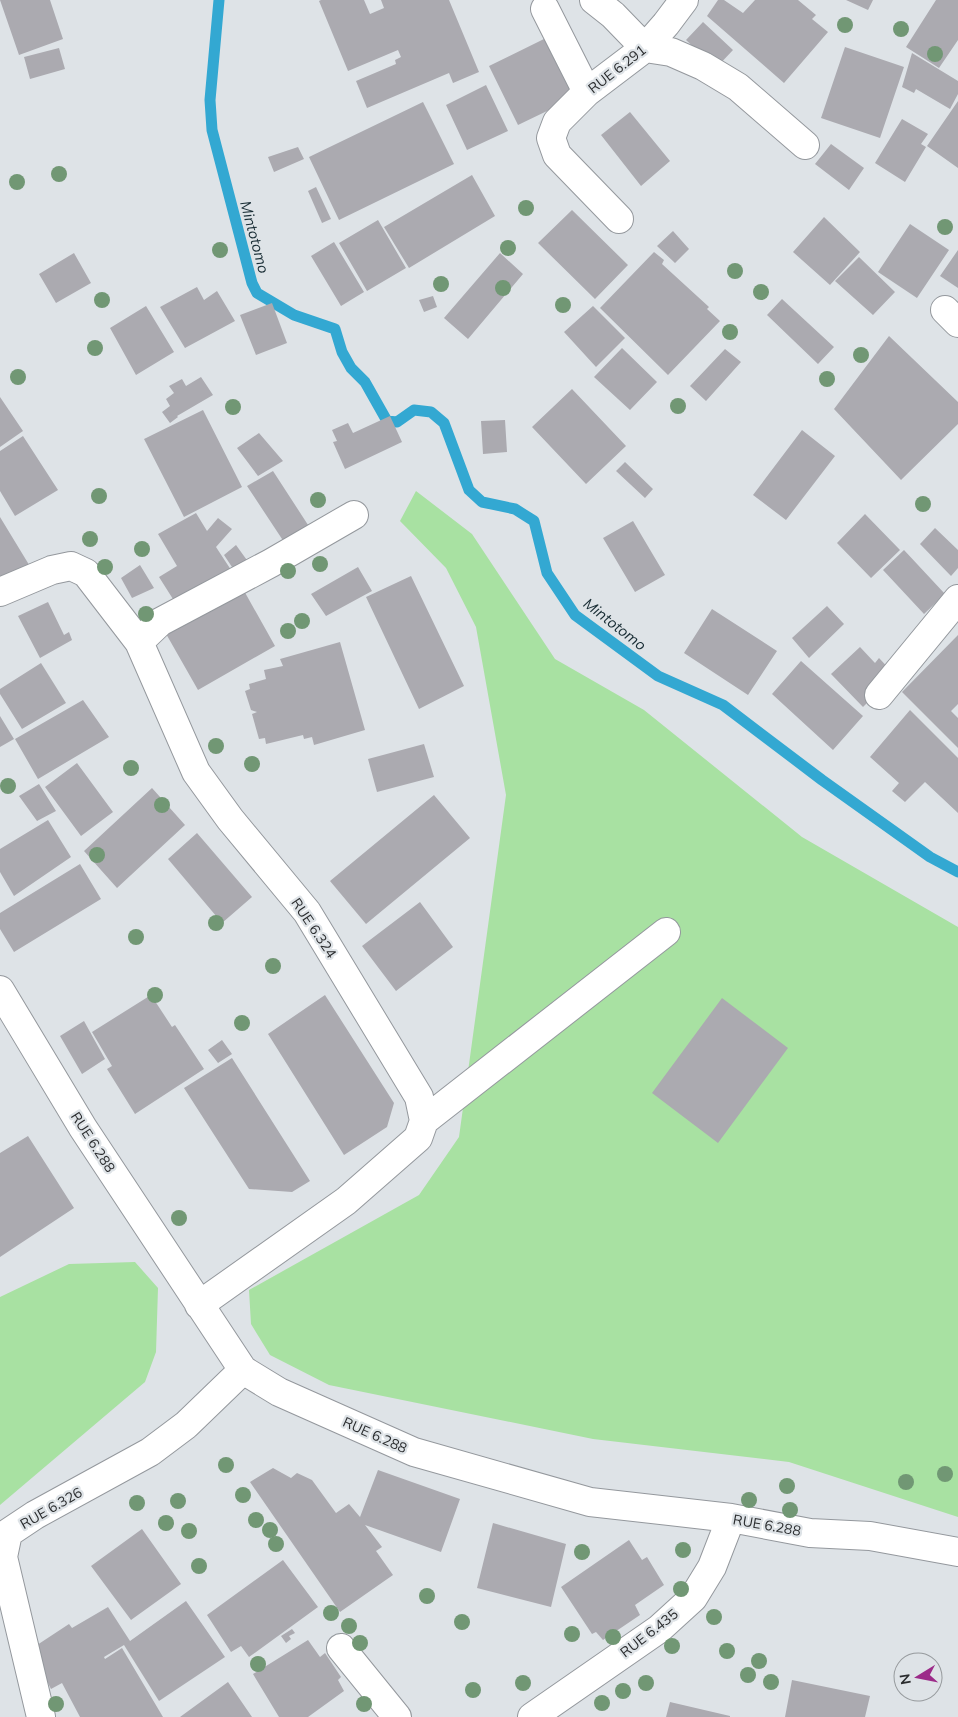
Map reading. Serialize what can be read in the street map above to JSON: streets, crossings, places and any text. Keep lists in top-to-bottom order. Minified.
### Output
{"streets":{"street":["RUE 6.291","RUE 6.324","RUE 6.288","RUE 6.326","RUE 6.435"]},"crossings":[["RUE 6.288","RUE 6.326"],["RUE 6.288","RUE 6.435"]],"water":["Mintotomo"],"north":"left"}
